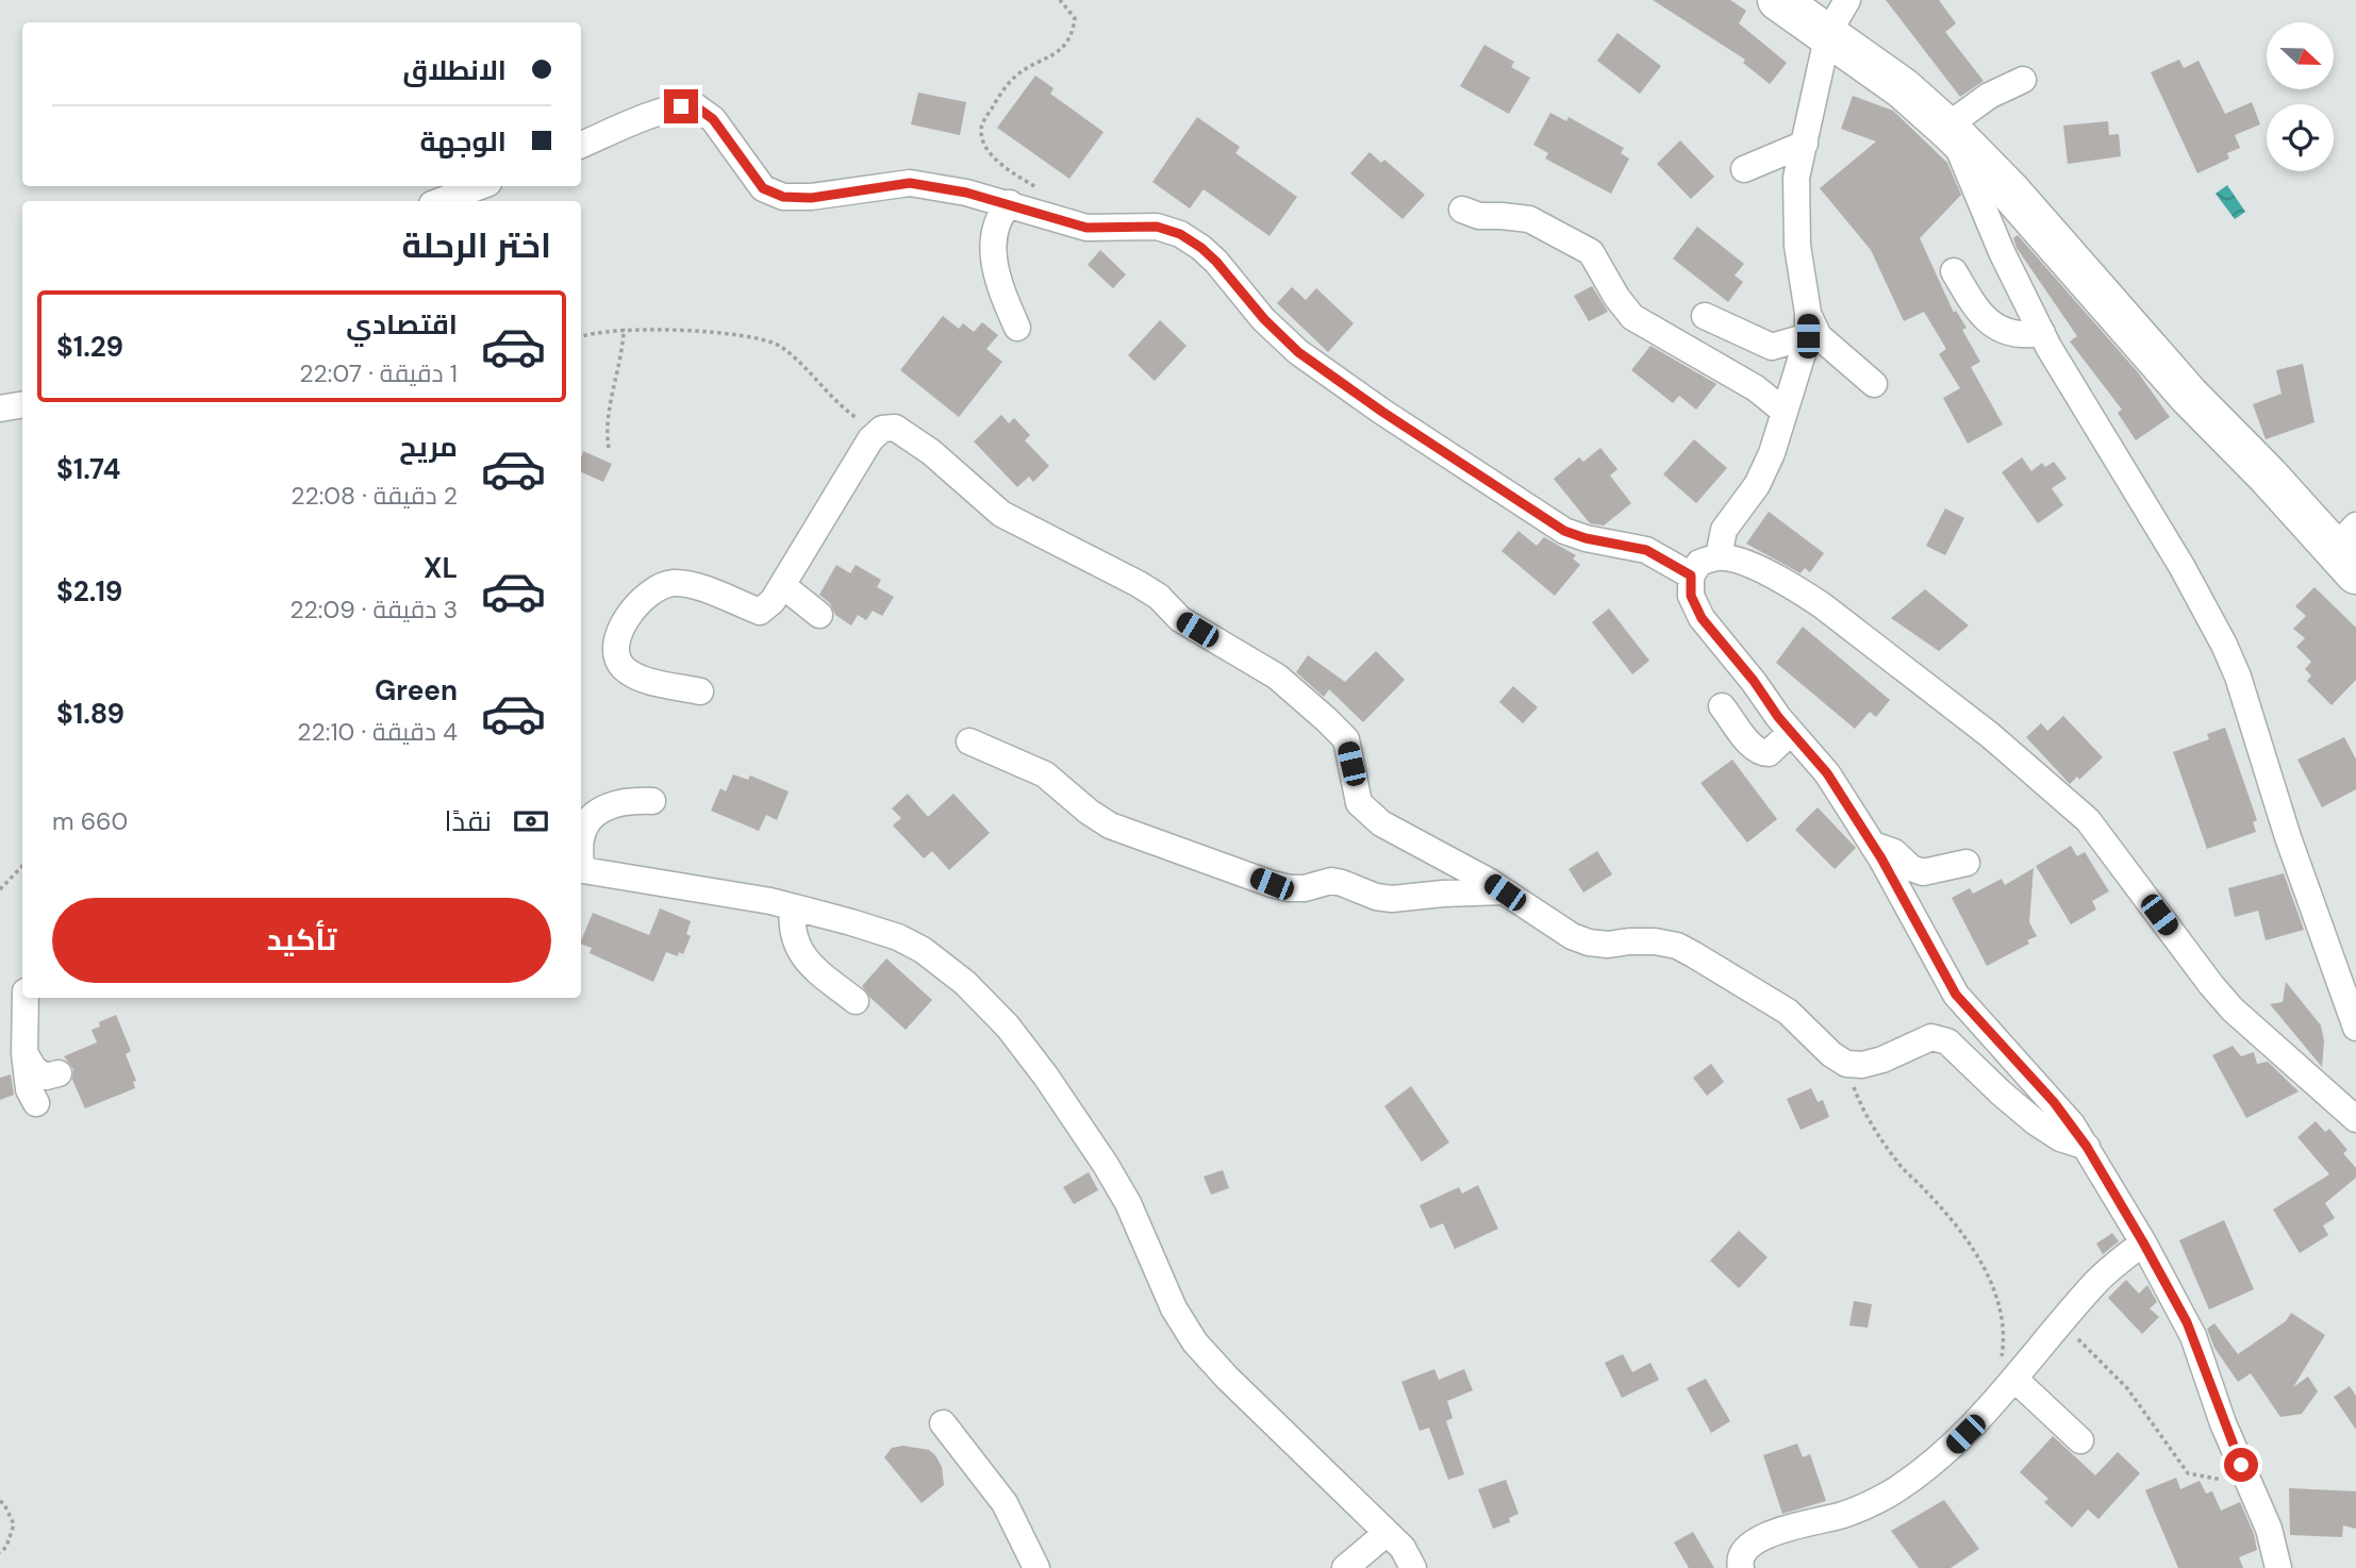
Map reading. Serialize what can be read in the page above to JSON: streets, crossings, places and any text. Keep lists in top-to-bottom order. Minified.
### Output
{"north":"right","page":{"banner":["الانطلاق","الوجهة"],"heading":"اختر الرحلة","list":[{"name":"اقتصادي","note":"1 دقيقة · 22:07","value":"$1.29"},{"name":"مريح","note":"2 دقيقة · 22:08","value":"$1.74"},{"name":"XL","note":"3 دقيقة · 22:09","value":"$2.19"},{"name":"Green","note":"4 دقيقة · 22:10","value":"$1.89"}],"pay":["نقدًا","660 m"],"buttons":"تأكيد"}}
